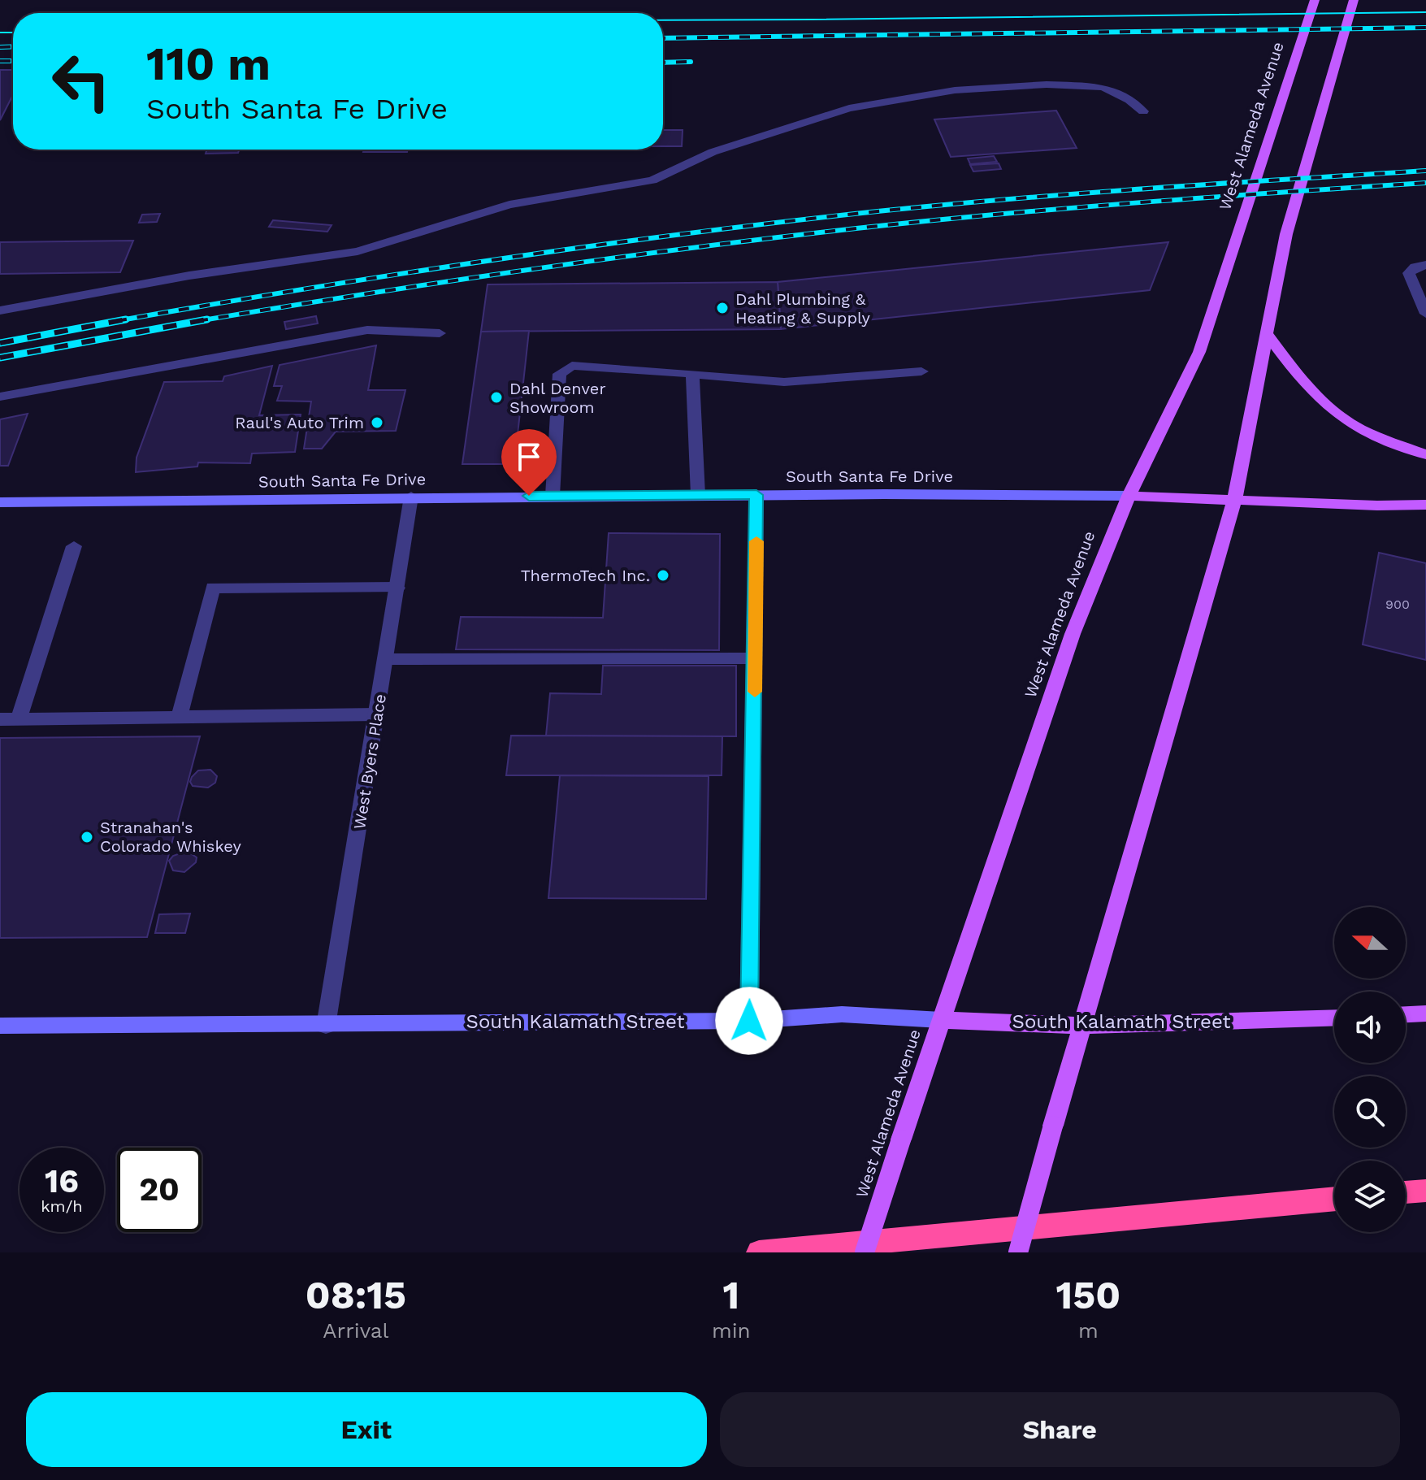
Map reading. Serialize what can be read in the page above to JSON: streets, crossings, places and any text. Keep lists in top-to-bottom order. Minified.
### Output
{"streets":{"main road":["West Alameda Avenue","South Santa Fe Drive","South Kalamath Street"],"street":["West Byers Place"]},"crossings":[["West Alameda Avenue","South Santa Fe Drive"],["West Alameda Avenue","South Kalamath Street"],["South Santa Fe Drive","West Byers Place"],["West Byers Place","South Kalamath Street"]],"places":["Dahl Plumbing & Heating & Supply","Dahl Denver Showroom","Raul's Auto Trim","ThermoTech Inc.","Stranahan's Colorado Whiskey"],"house_numbers":["900"],"north":"left","page":{"turn":["110 m","South Santa Fe Drive"],"speed":"16 km/h","limit":"20","eta":["08:15","Arrival","1","min","150","m"],"buttons":["Exit","Share"]}}
